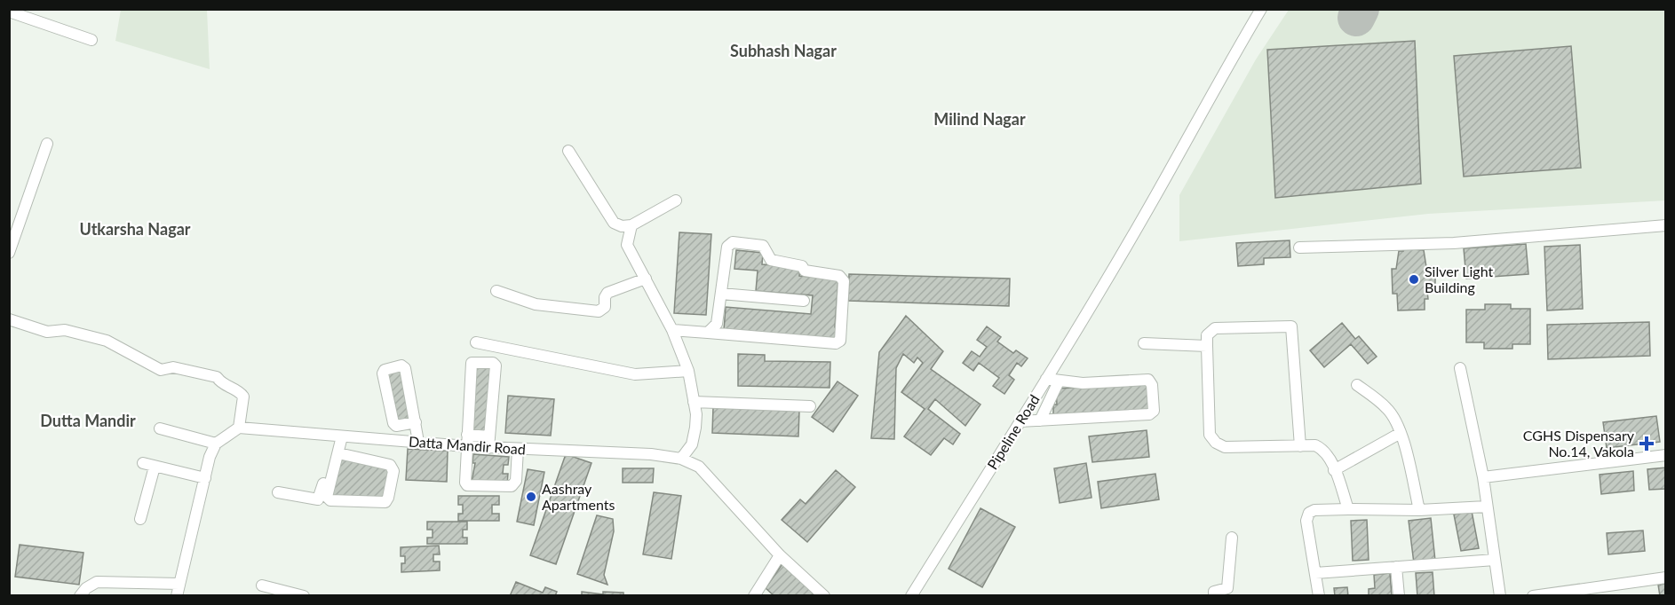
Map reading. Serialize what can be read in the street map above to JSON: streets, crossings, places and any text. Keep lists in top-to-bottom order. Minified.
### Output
{"streets":{"street":["Pipeline Road","Datta Mandir Road"]},"districts":["Subhash Nagar","Milind Nagar","Utkarsha Nagar","Dutta Mandir"],"places":{"other":["Silver Light Building","Aashray Apartments"],"health":["CGHS Dispensary No.14, Vakola"]}}
